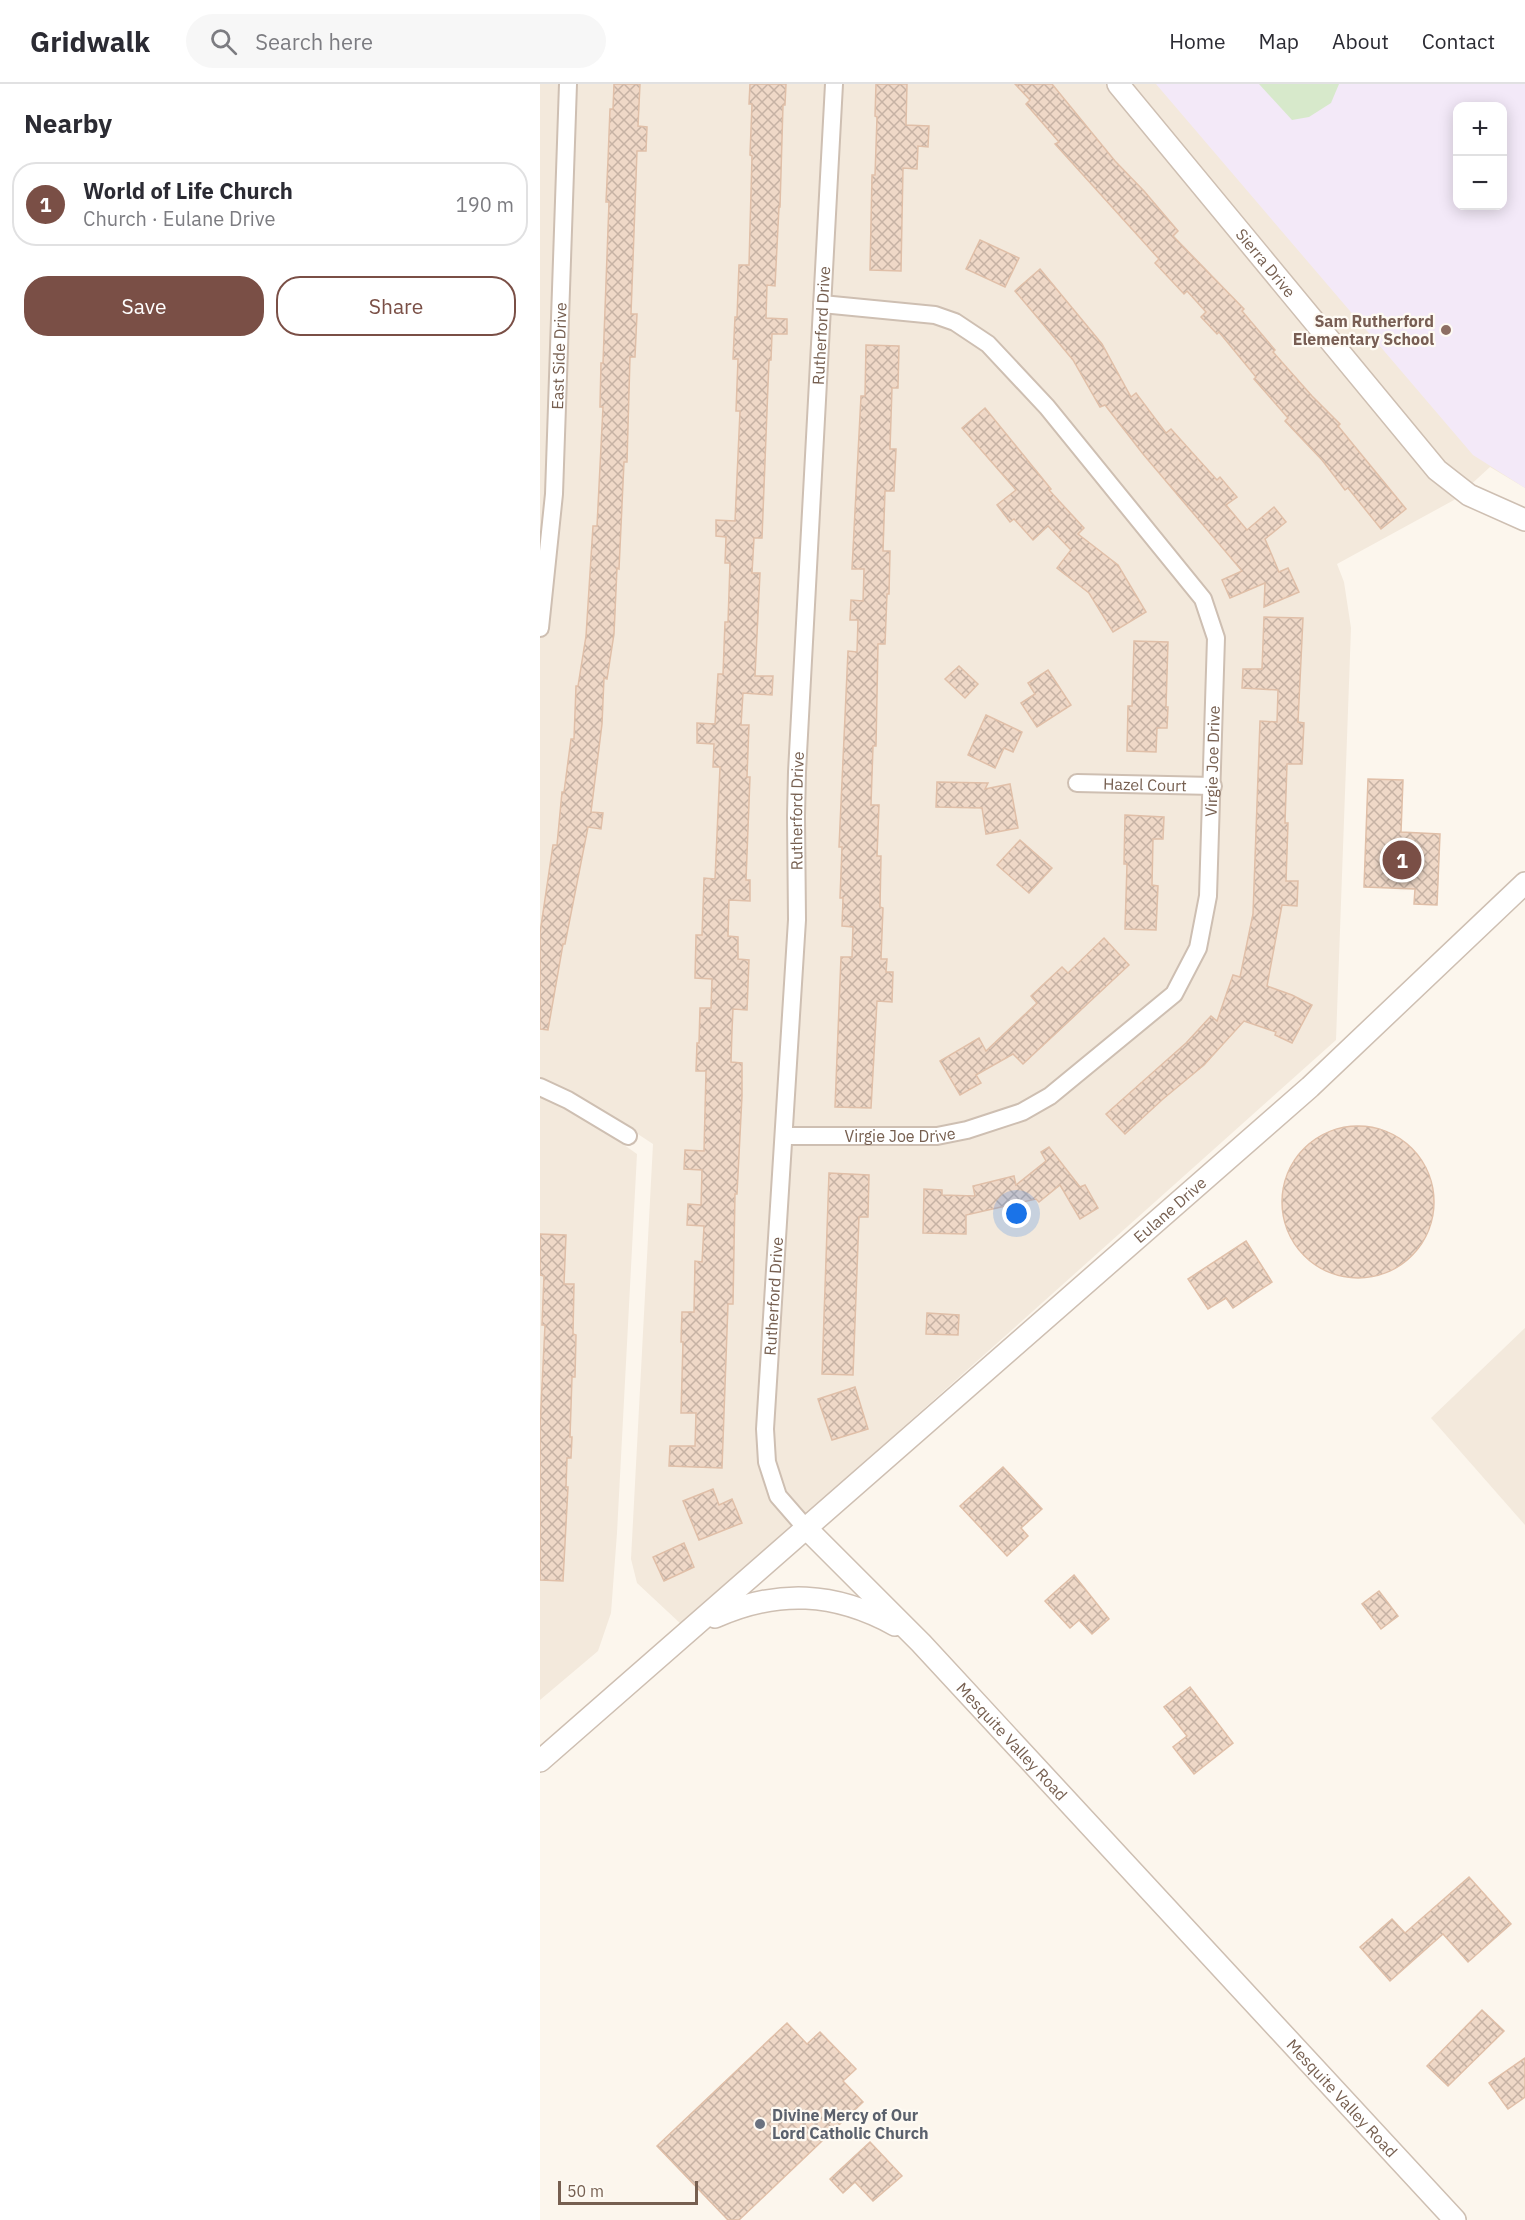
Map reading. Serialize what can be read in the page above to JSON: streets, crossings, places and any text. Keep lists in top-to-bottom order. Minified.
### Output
{"streets":{"street":["Sierra Drive","Rutherford Drive","East Side Drive","Virgie Joe Drive","Hazel Court","Eulane Drive","Mesquite Valley Road"]},"crossings":[["Rutherford Drive","Virgie Joe Drive"],["Rutherford Drive","Eulane Drive"],["Rutherford Drive","Mesquite Valley Road"],["Virgie Joe Drive","Hazel Court"],["Eulane Drive","Mesquite Valley Road"]],"places":["Sam Rutherford Elementary School","Divine Mercy of Our Lord Catholic Church"],"scale_bar":"50 m","page":{"header":"Gridwalk","search":"Search here","nav":["Home","Map","About","Contact"],"heading":"Nearby","map_buttons":["+","−"],"list":[{"mark":"1","name":"World of Life Church","note":"Church · Eulane Drive","value":"190 m"}],"buttons":["Save","Share"],"pins":"1","scale":"50 m"}}
